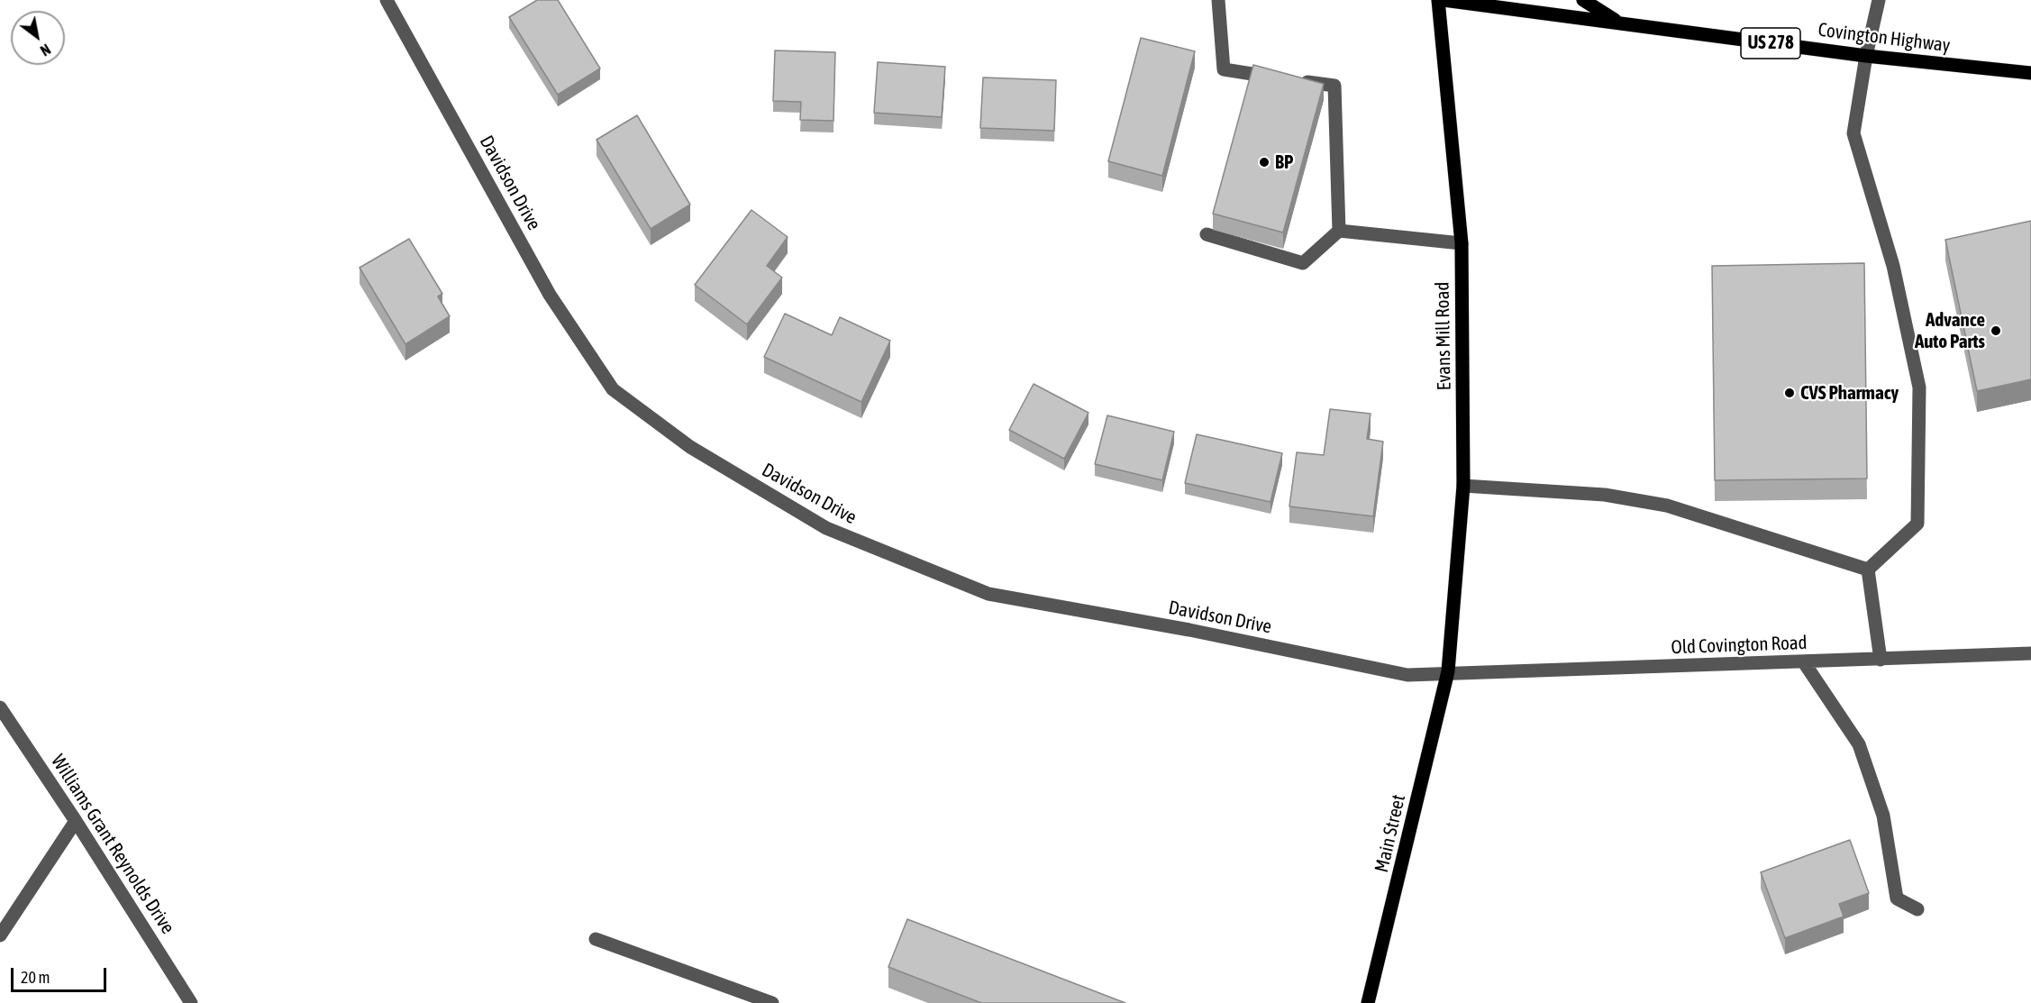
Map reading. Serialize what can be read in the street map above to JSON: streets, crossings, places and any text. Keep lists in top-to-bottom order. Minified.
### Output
{"streets":{"main road":["Covington Highway","US 278","Evans Mill Road","Main Street"],"street":["Davidson Drive","Old Covington Road","Williams Grant Reynolds Drive"]},"crossings":[["Davidson Drive","Evans Mill Road"],["Davidson Drive","Old Covington Road"],["Davidson Drive","Main Street"],["Evans Mill Road","Old Covington Road"],["Evans Mill Road","Main Street"],["Old Covington Road","Main Street"]],"places":["BP","Advance Auto Parts","CVS Pharmacy"],"scale_bar":"20 m","north":"bottom right"}
